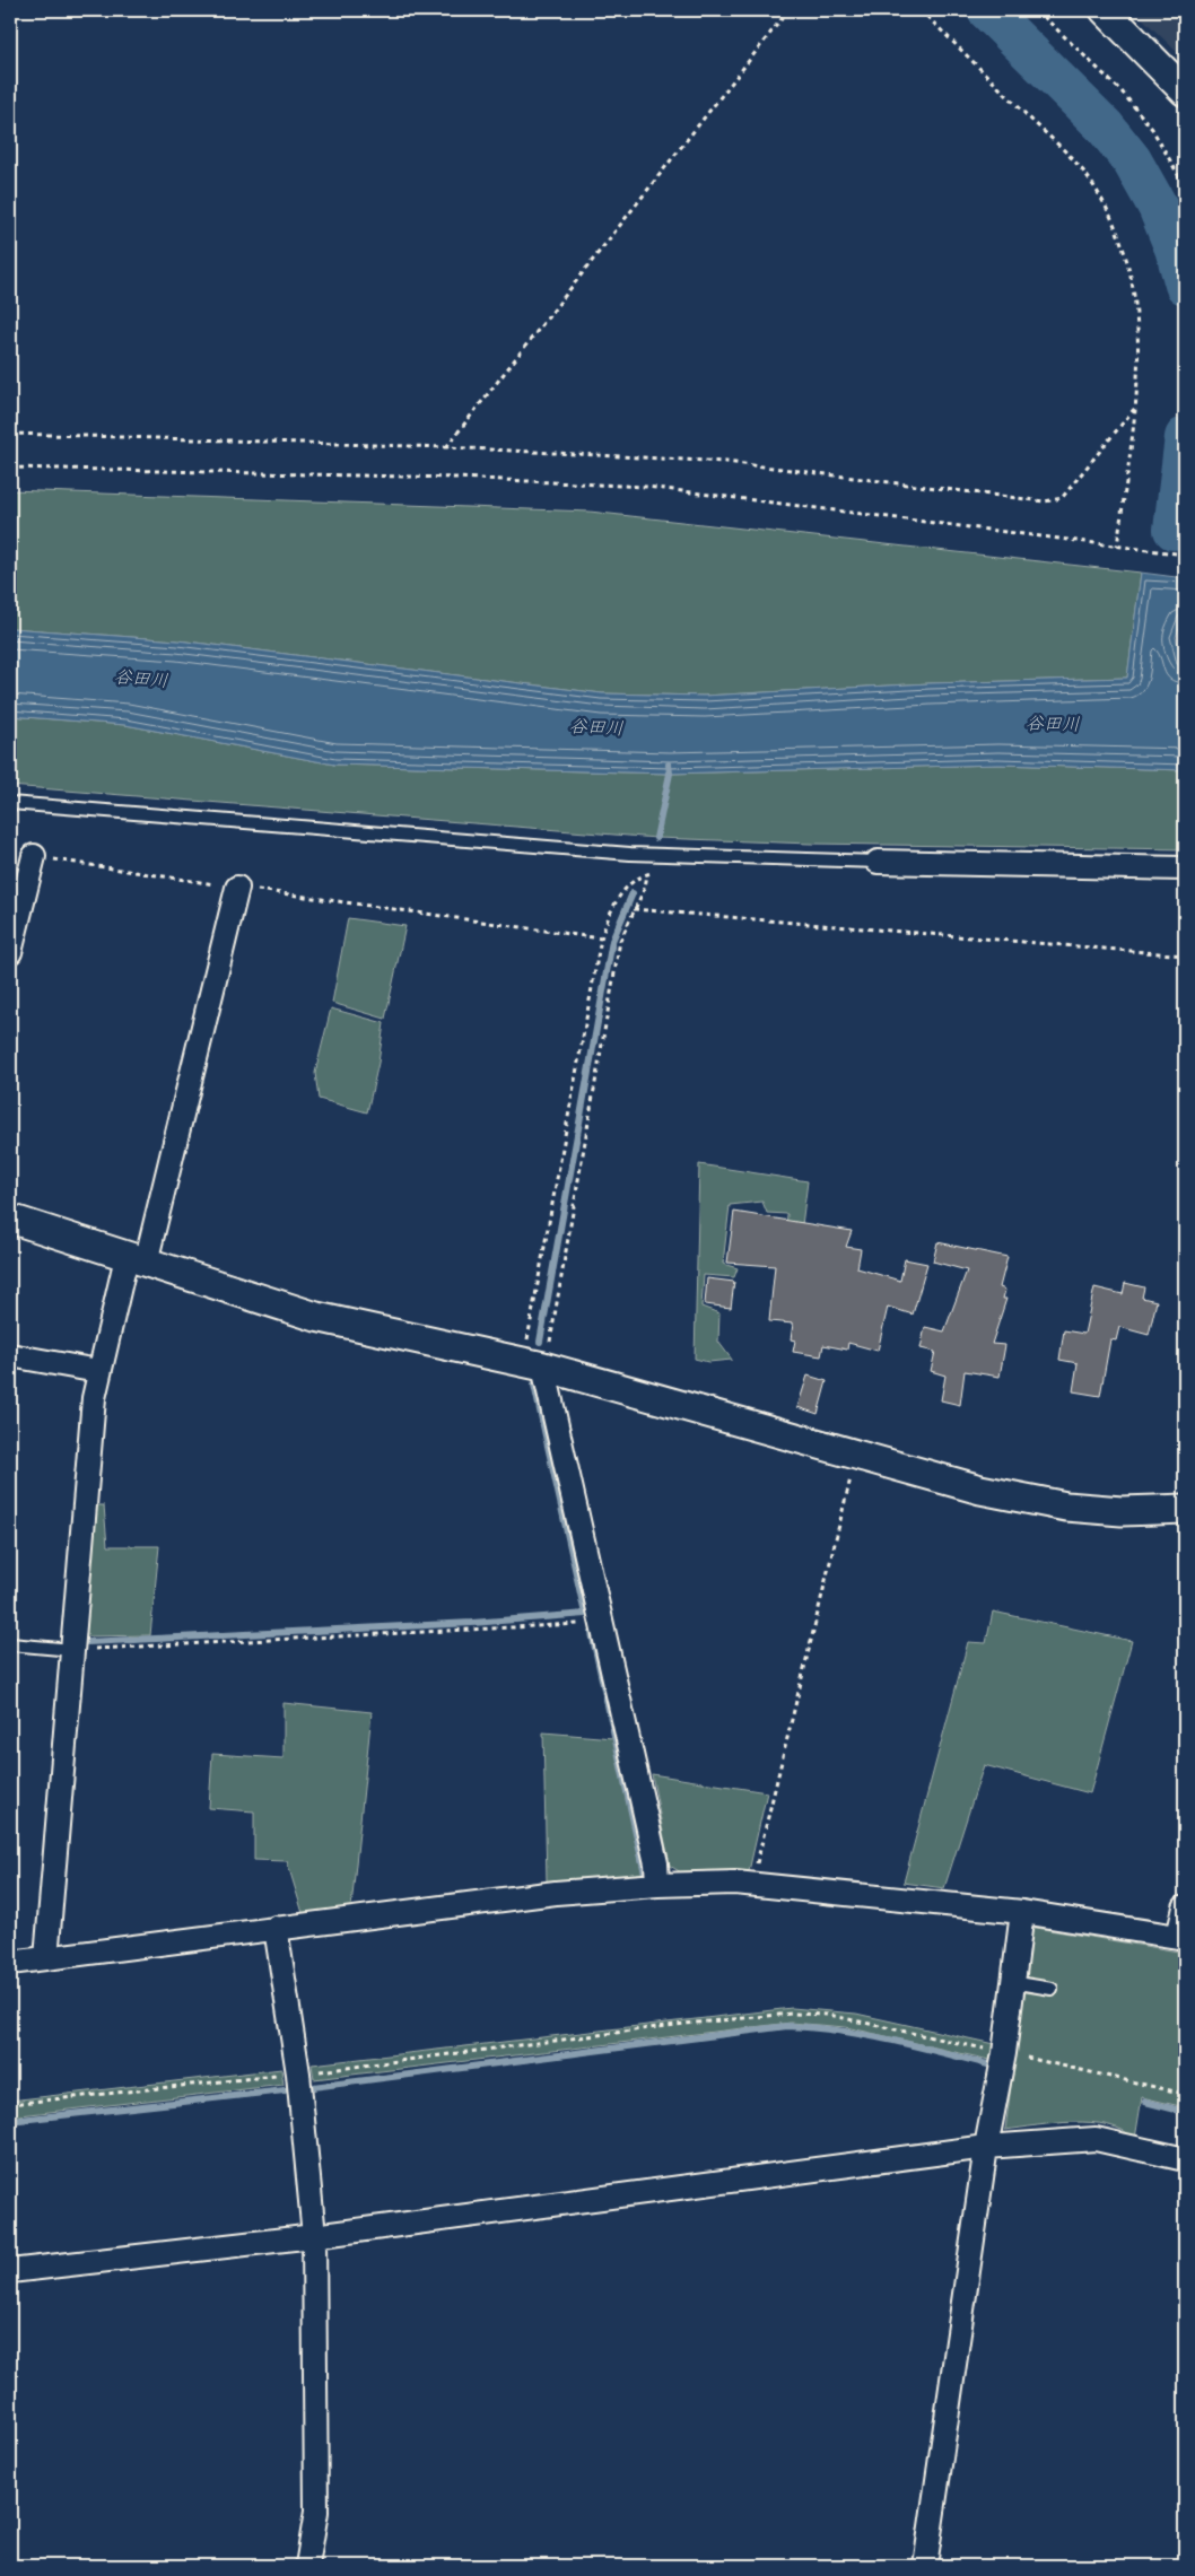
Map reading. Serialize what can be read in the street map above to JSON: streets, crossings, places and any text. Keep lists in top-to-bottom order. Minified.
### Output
{"water":["谷田川"]}
